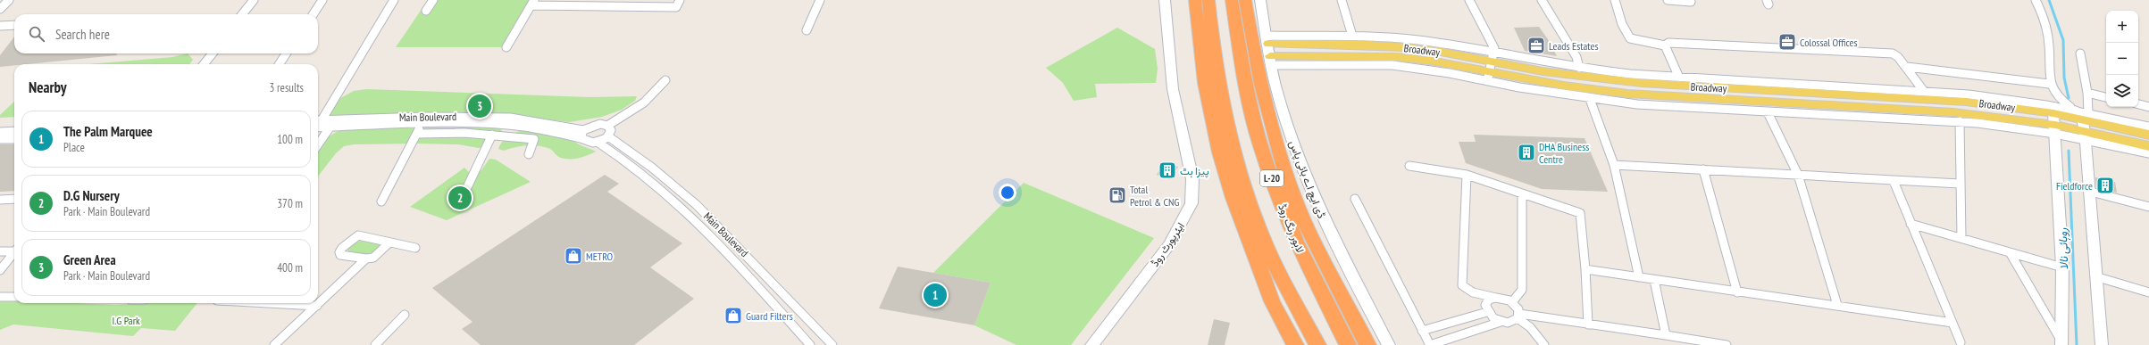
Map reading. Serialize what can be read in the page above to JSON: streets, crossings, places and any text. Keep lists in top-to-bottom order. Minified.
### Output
{"streets":{"highway":["L-20","لاہور رنگ روڈ"],"main road":["Broadway","ڈی ایچ اے بائی پاس","ایئرپورٹ روڈ"],"street":["Main Boulevard"]},"crossings":[["Broadway","ڈی ایچ اے بائی پاس"]],"water":["روہائی نالا"],"parks":["I.G Park"],"places":{"office":["Colossal Offices","Leads Estates"],"building":["DHA Business Centre","پیزا ہٹ","Fieldforce"],"fuel station":["Total Petrol & CNG"],"shop":["METRO","Guard Filters"]},"page":{"map_buttons":["+","−"],"search":"Search here","heading":["Nearby","3 results"],"pins":["3","2","1"],"list":[{"mark":"1","name":"The Palm Marquee","note":"Place","value":"100 m"},{"mark":"2","name":"D.G Nursery","note":"Park · Main Boulevard","value":"370 m"},{"mark":"3","name":"Green Area","note":"Park · Main Boulevard","value":"400 m"}]}}
